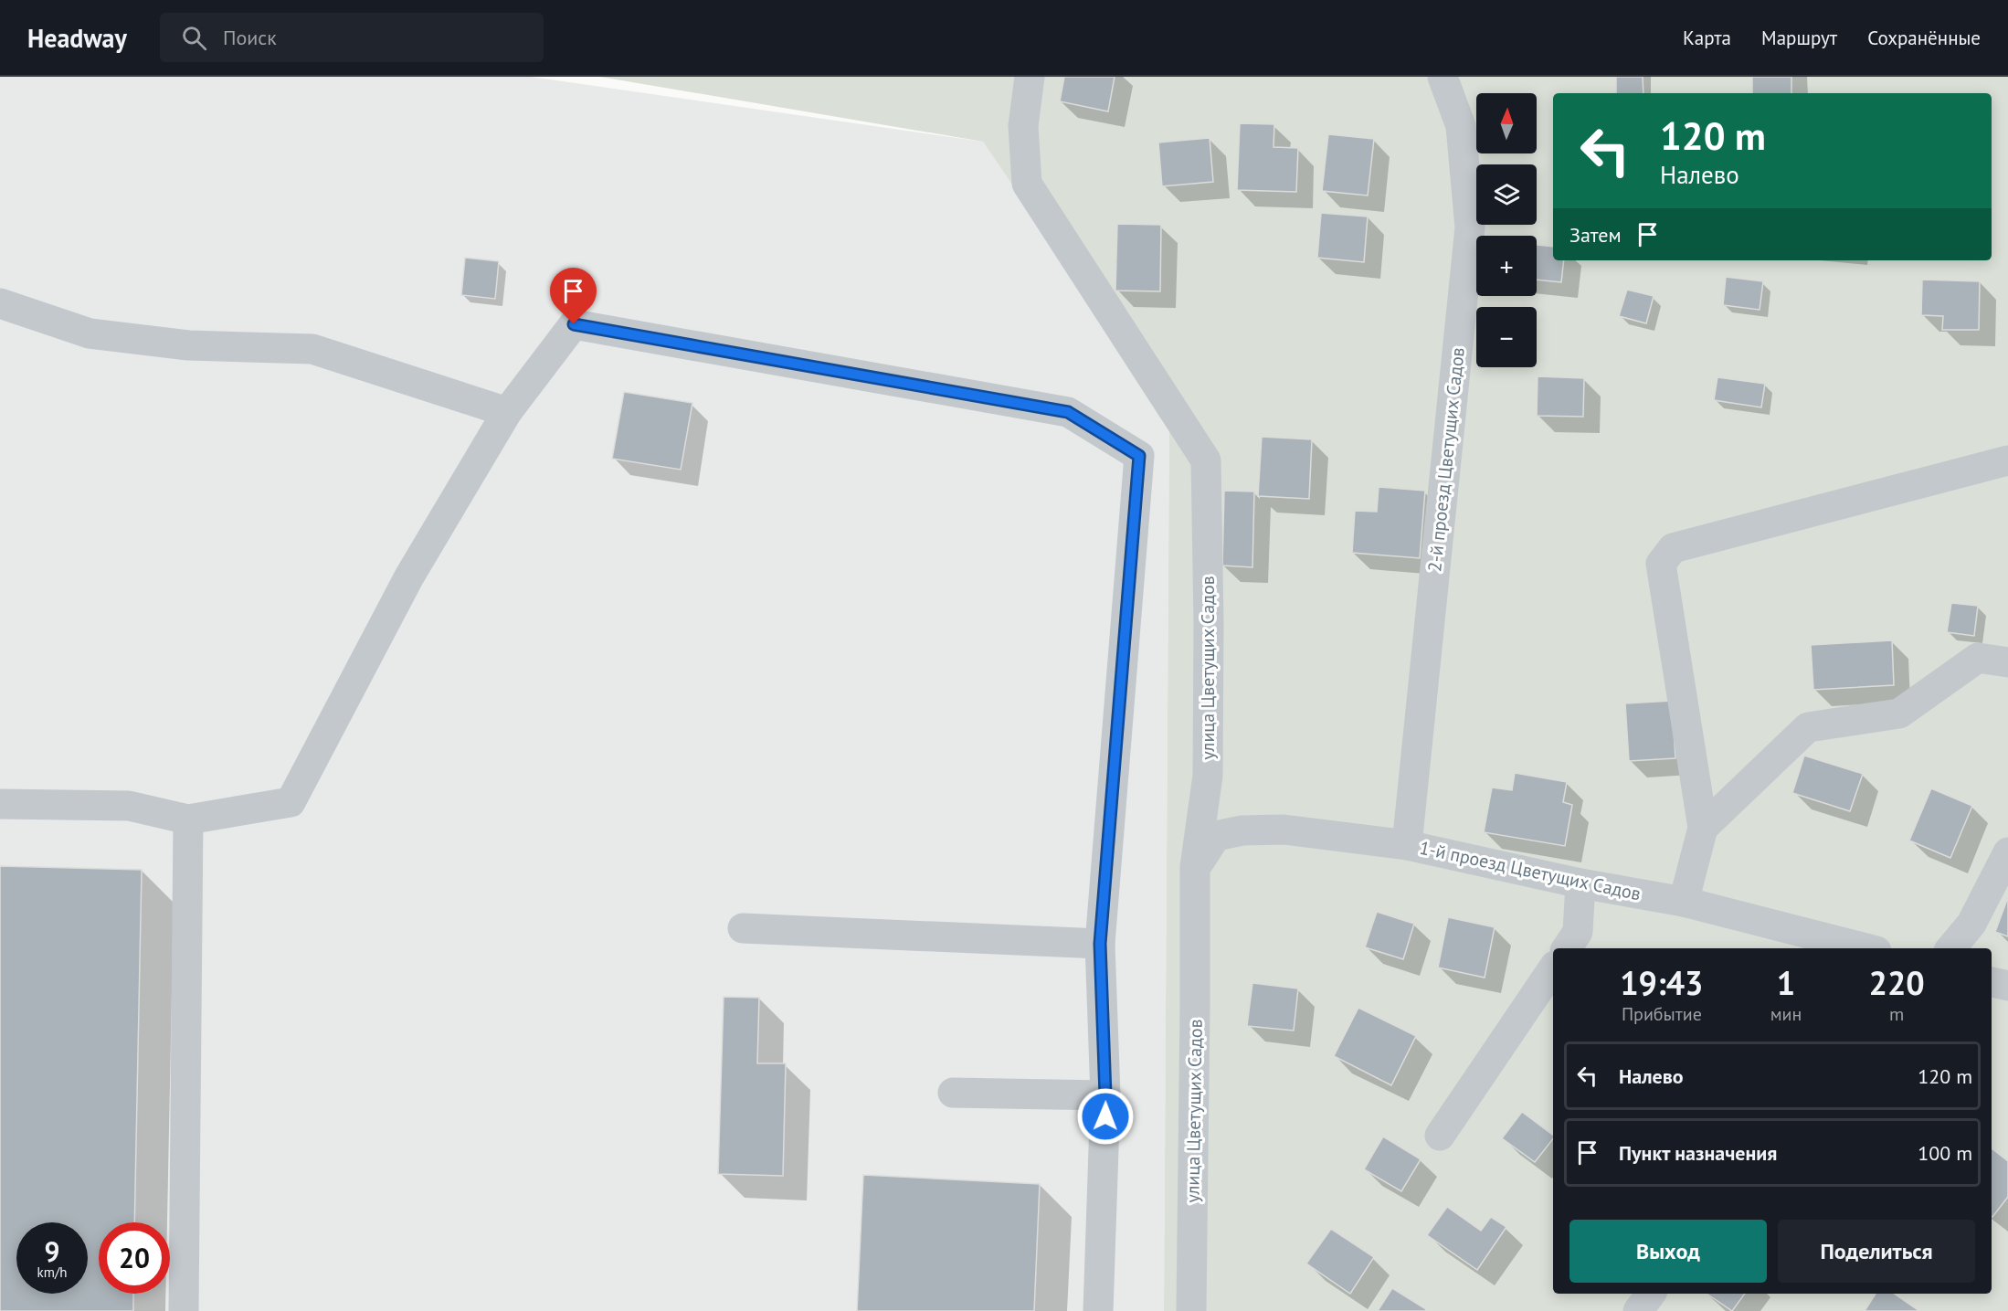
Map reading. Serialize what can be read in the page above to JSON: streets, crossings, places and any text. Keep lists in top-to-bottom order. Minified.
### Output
{"streets":{"street":["2-й проезд Цветущих Садов","улица Цветущих Садов","1-й проезд Цветущих Садов"]},"crossings":[["2-й проезд Цветущих Садов","1-й проезд Цветущих Садов"],["улица Цветущих Садов","1-й проезд Цветущих Садов"]],"north":"top","page":{"header":"Headway","search":"Поиск","nav":["Карта","Маршрут","Сохранённые"],"map_buttons":["+","−"],"turn":["120 m","Налево"],"then":"Затем","eta":["19:43","Прибытие","1","мин","220","m"],"list":[{"name":"Налево","value":"120 m"},{"name":"Пункт назначения","value":"100 m"}],"buttons":["Выход","Поделиться"],"speed":"9 km/h","limit":"20"}}
